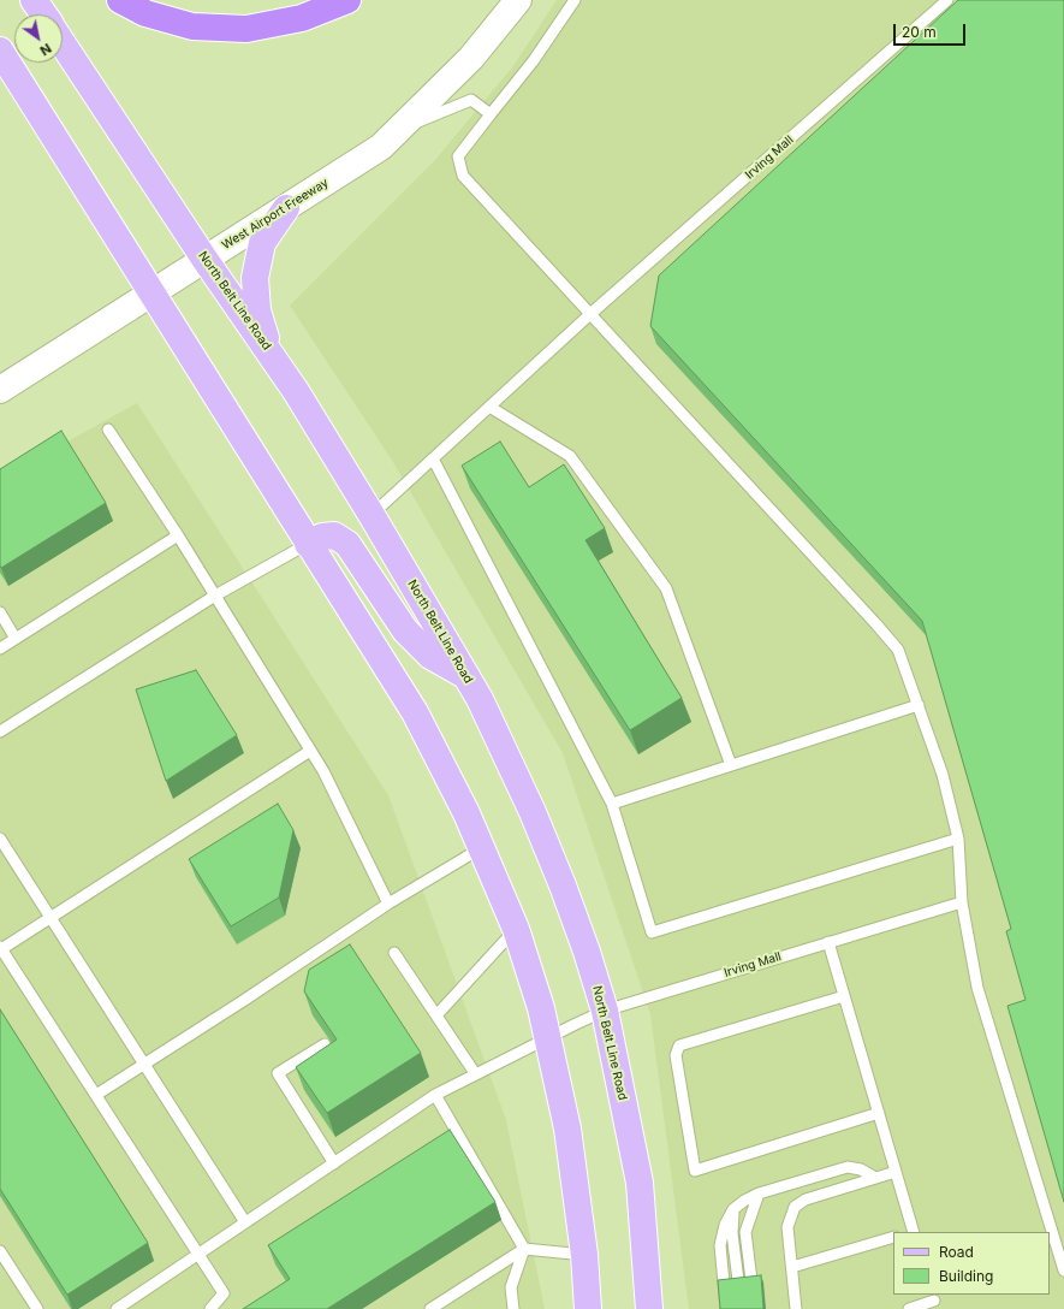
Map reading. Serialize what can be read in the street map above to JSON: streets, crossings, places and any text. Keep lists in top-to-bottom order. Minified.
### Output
{"streets":{"main road":["West Airport Freeway","North Belt Line Road"],"lane":["Irving Mall"]},"crossings":[["Irving Mall","North Belt Line Road"],["West Airport Freeway","North Belt Line Road"]],"legend":["Road","Building"],"scale_bar":"20 m","north":"bottom right"}
